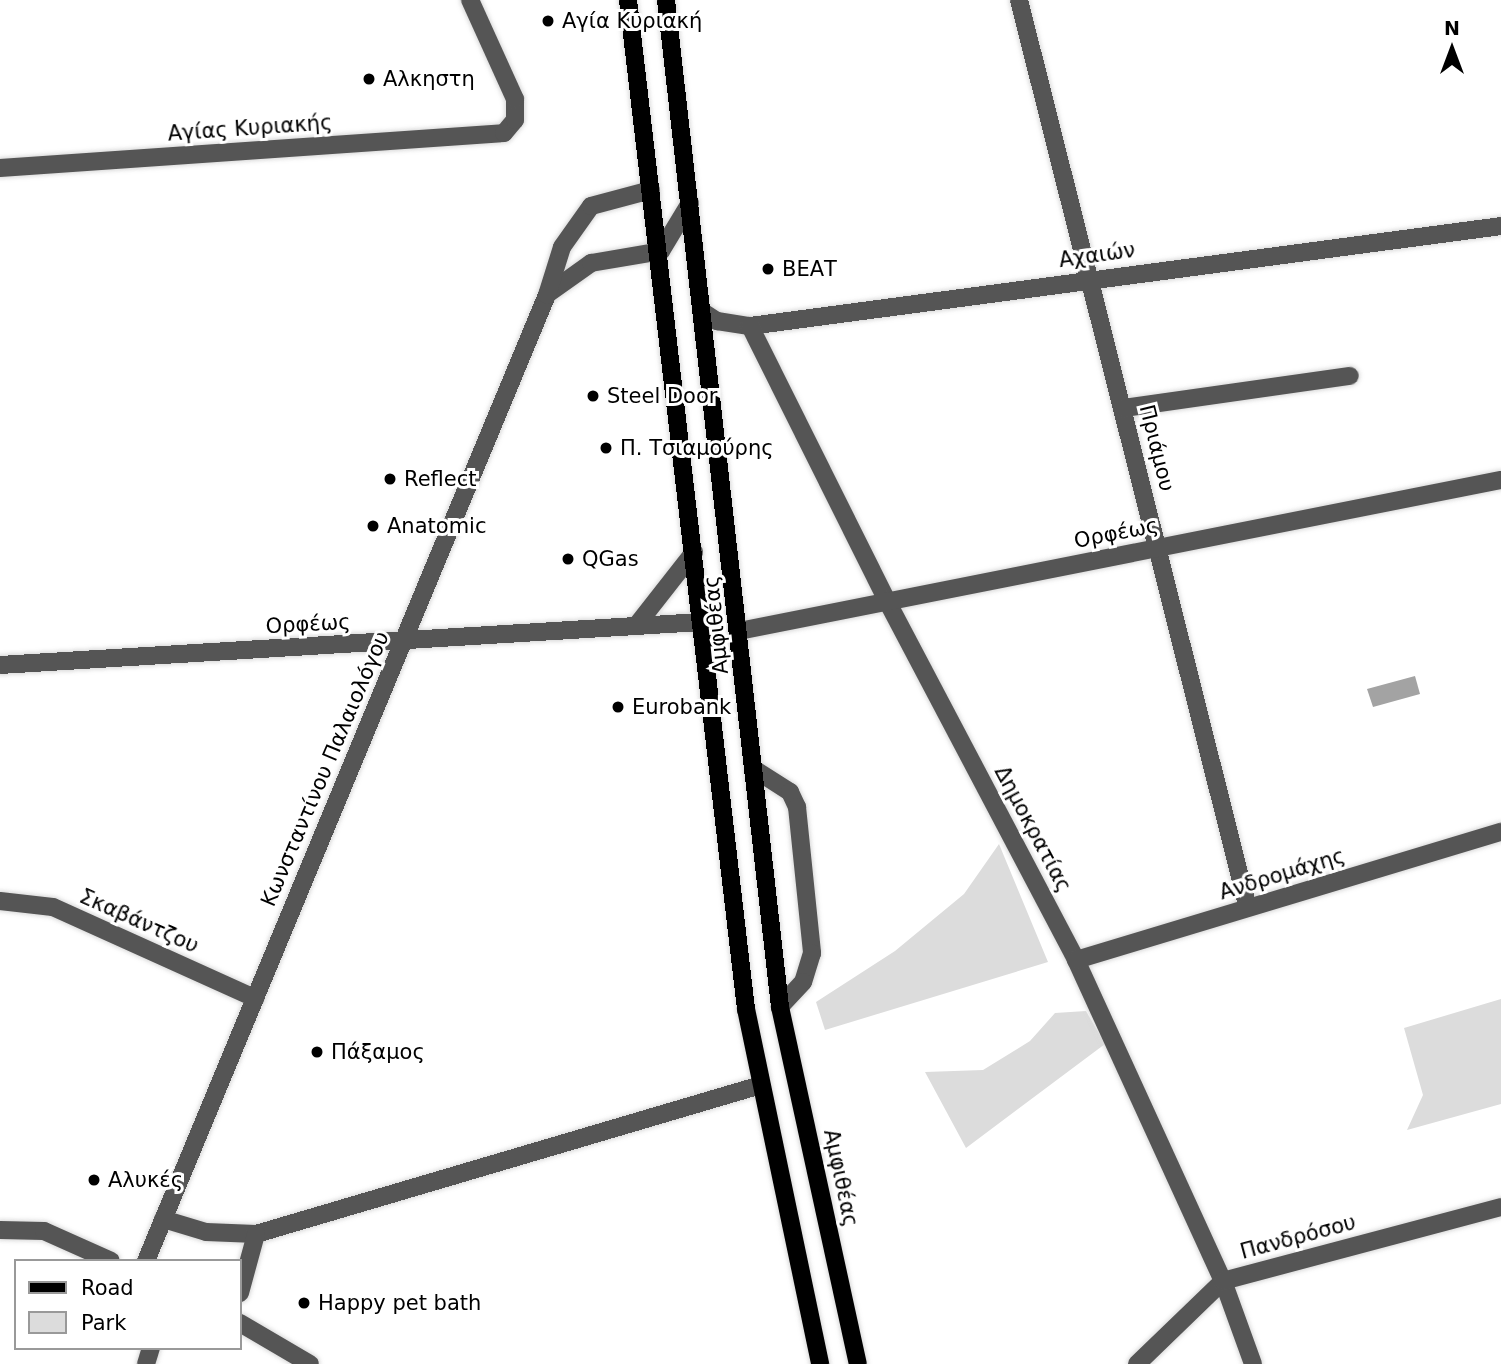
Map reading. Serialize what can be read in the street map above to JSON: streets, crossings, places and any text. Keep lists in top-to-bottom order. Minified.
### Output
{"streets":{"main road":["Αμφιθέας"],"street":["Αγίας Κυριακής","Αχαιών","Πριάμου","Ορφέως","Κωνσταντίνου Παλαιολόγου","Δημοκρατίας","Ανδρομάχης","Σκαβάντζου","Πανδρόσου"]},"crossings":[["Αχαιών","Πριάμου"],["Αχαιών","Αμφιθέας"],["Αχαιών","Δημοκρατίας"],["Πριάμου","Ορφέως"],["Πριάμου","Ανδρομάχης"],["Ορφέως","Αμφιθέας"],["Ορφέως","Κωνσταντίνου Παλαιολόγου"],["Ορφέως","Δημοκρατίας"],["Αμφιθέας","Κωνσταντίνου Παλαιολόγου"],["Κωνσταντίνου Παλαιολόγου","Σκαβάντζου"],["Δημοκρατίας","Ανδρομάχης"],["Δημοκρατίας","Πανδρόσου"]],"places":["Αγία Κυριακή","Αλκηστη","ΒΕΑΤ","Steel Door","Π. Τσιαμούρης","Reflect","Anatomic","QGas","Eurobank","Πάξαμος","Αλυκές","Happy pet bath"],"legend":["Road","Park"],"north":"top"}
